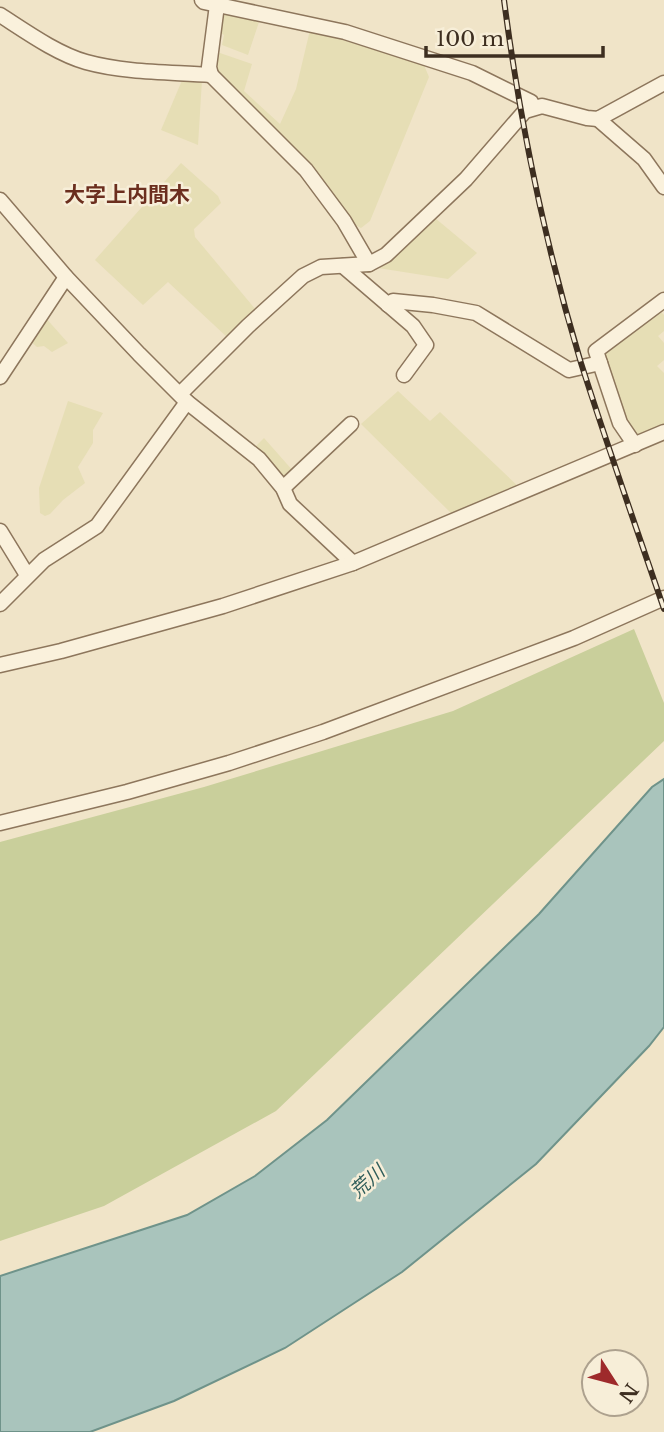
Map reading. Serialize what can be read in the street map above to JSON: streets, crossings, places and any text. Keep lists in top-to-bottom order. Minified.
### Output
{"districts":["大字上内間木"],"water":["荒川"],"scale_bar":"100 m","north":"bottom right"}
